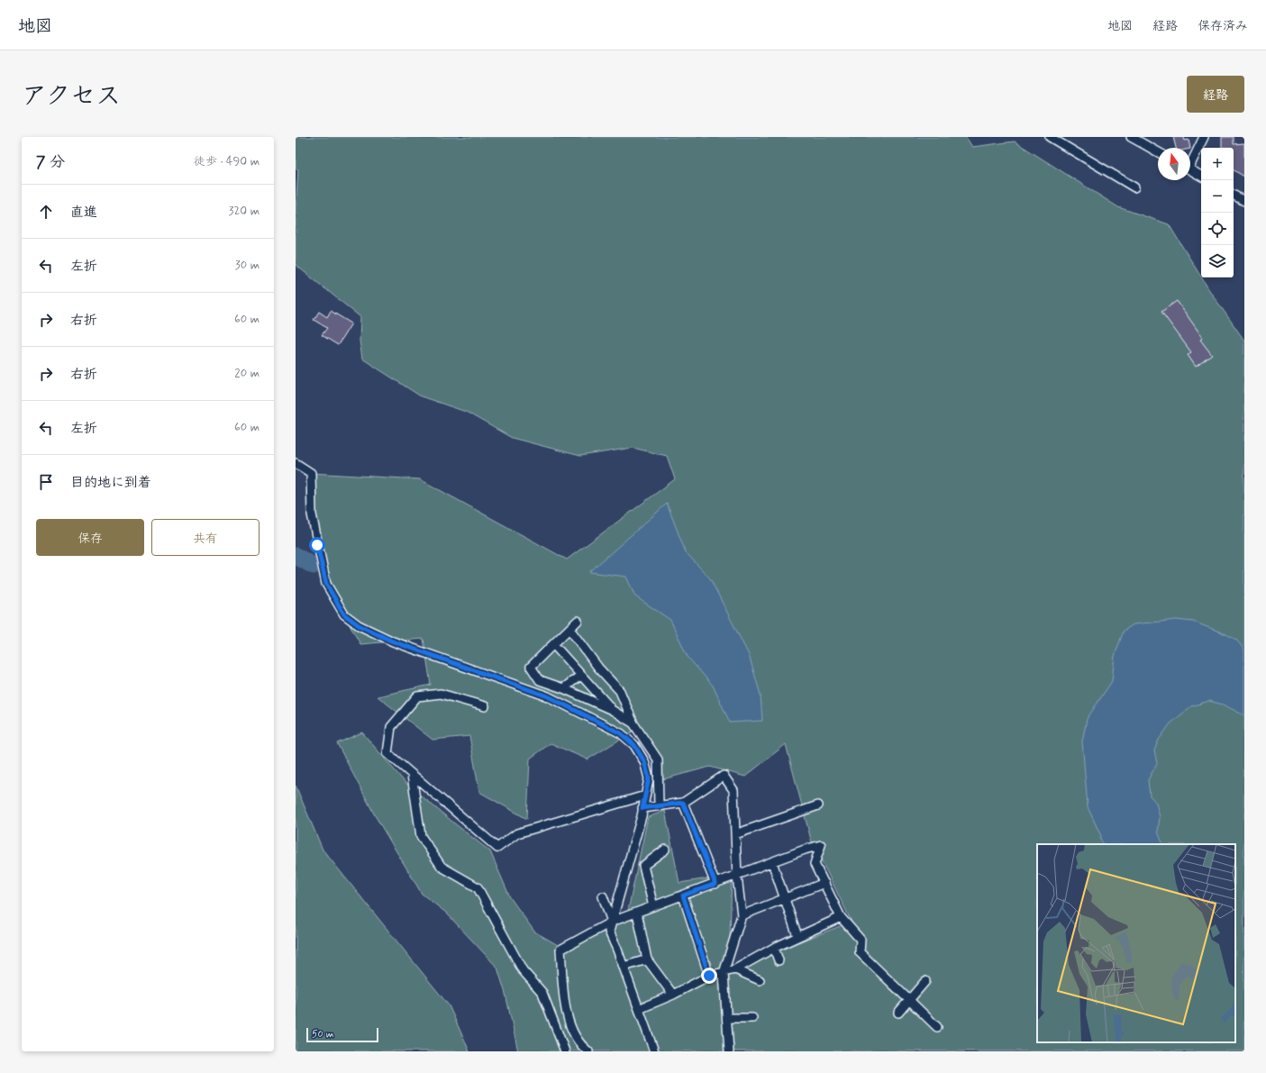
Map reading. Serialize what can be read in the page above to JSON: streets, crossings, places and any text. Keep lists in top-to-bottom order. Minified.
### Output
{"scale_bar":"50 m","north":"top","page":{"header":"地図","nav":["地図","経路","保存済み"],"title":"アクセス","buttons":["経路",["保存","共有"]],"heading":["7 分","徒歩 · 490 m"],"map_buttons":["+","−"],"list":[["直進","320 m"],["左折","30 m"],["右折","60 m"],["右折","20 m"],["左折","60 m"],"目的地に到着"],"scale":"50 m"}}
